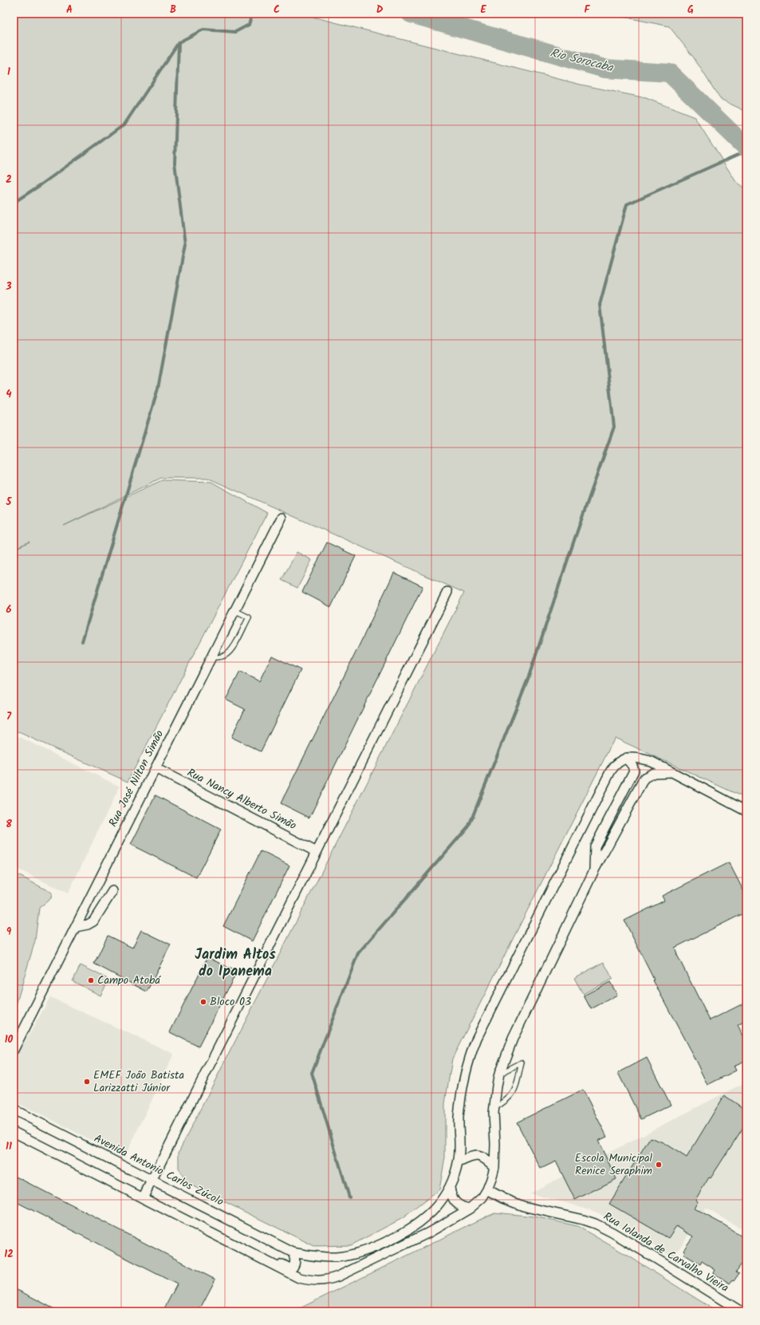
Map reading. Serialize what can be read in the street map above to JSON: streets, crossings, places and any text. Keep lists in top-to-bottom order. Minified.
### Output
{"streets":{"street":["Rua José Nilton Simão","Rua Nancy Alberto Simão","Avenida Antonio Carlos Zúcolo","Rua Iolanda de Carvalho Vieira"]},"crossings":[["Rua José Nilton Simão","Rua Nancy Alberto Simão"],["Avenida Antonio Carlos Zúcolo","Rua Iolanda de Carvalho Vieira"]],"districts":["Jardim Altos do Ipanema"],"water":["Rio Sorocaba"],"places":["Campo Atobá","Bloco 03","EMEF João Batista Larizzatti Júnior","Escola Municipal Renice Seraphim"],"grid":{"columns":["A","B","C","D","E","F","G"],"rows":["1","2","3","4","5","6","7","8","9","10","11","12"]}}
